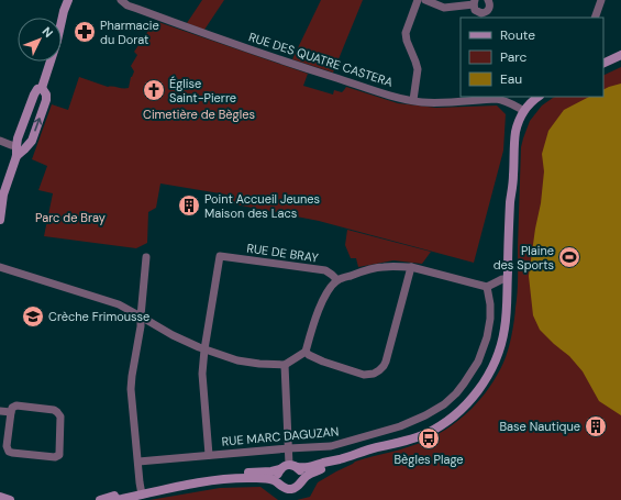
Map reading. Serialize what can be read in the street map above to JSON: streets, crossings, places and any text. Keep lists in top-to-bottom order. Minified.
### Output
{"streets":{"street":["RUE DES QUATRE CASTERA","RUE DE BRAY","RUE MARC DAGUZAN"]},"parks":["Cimetière de Bègles","Parc de Bray"],"places":{"pharmacy":["Pharmacie du Dorat"],"church":["Église Saint-Pierre"],"building":["Point Accueil Jeunes Maison des Lacs","Base Nautique"],"sports":["Plaine des Sports"],"school or university":["Crèche Frimousse"],"bus stop":["Bègles Plage"]},"legend":["Route","Parc","Eau"],"north":"top right"}
